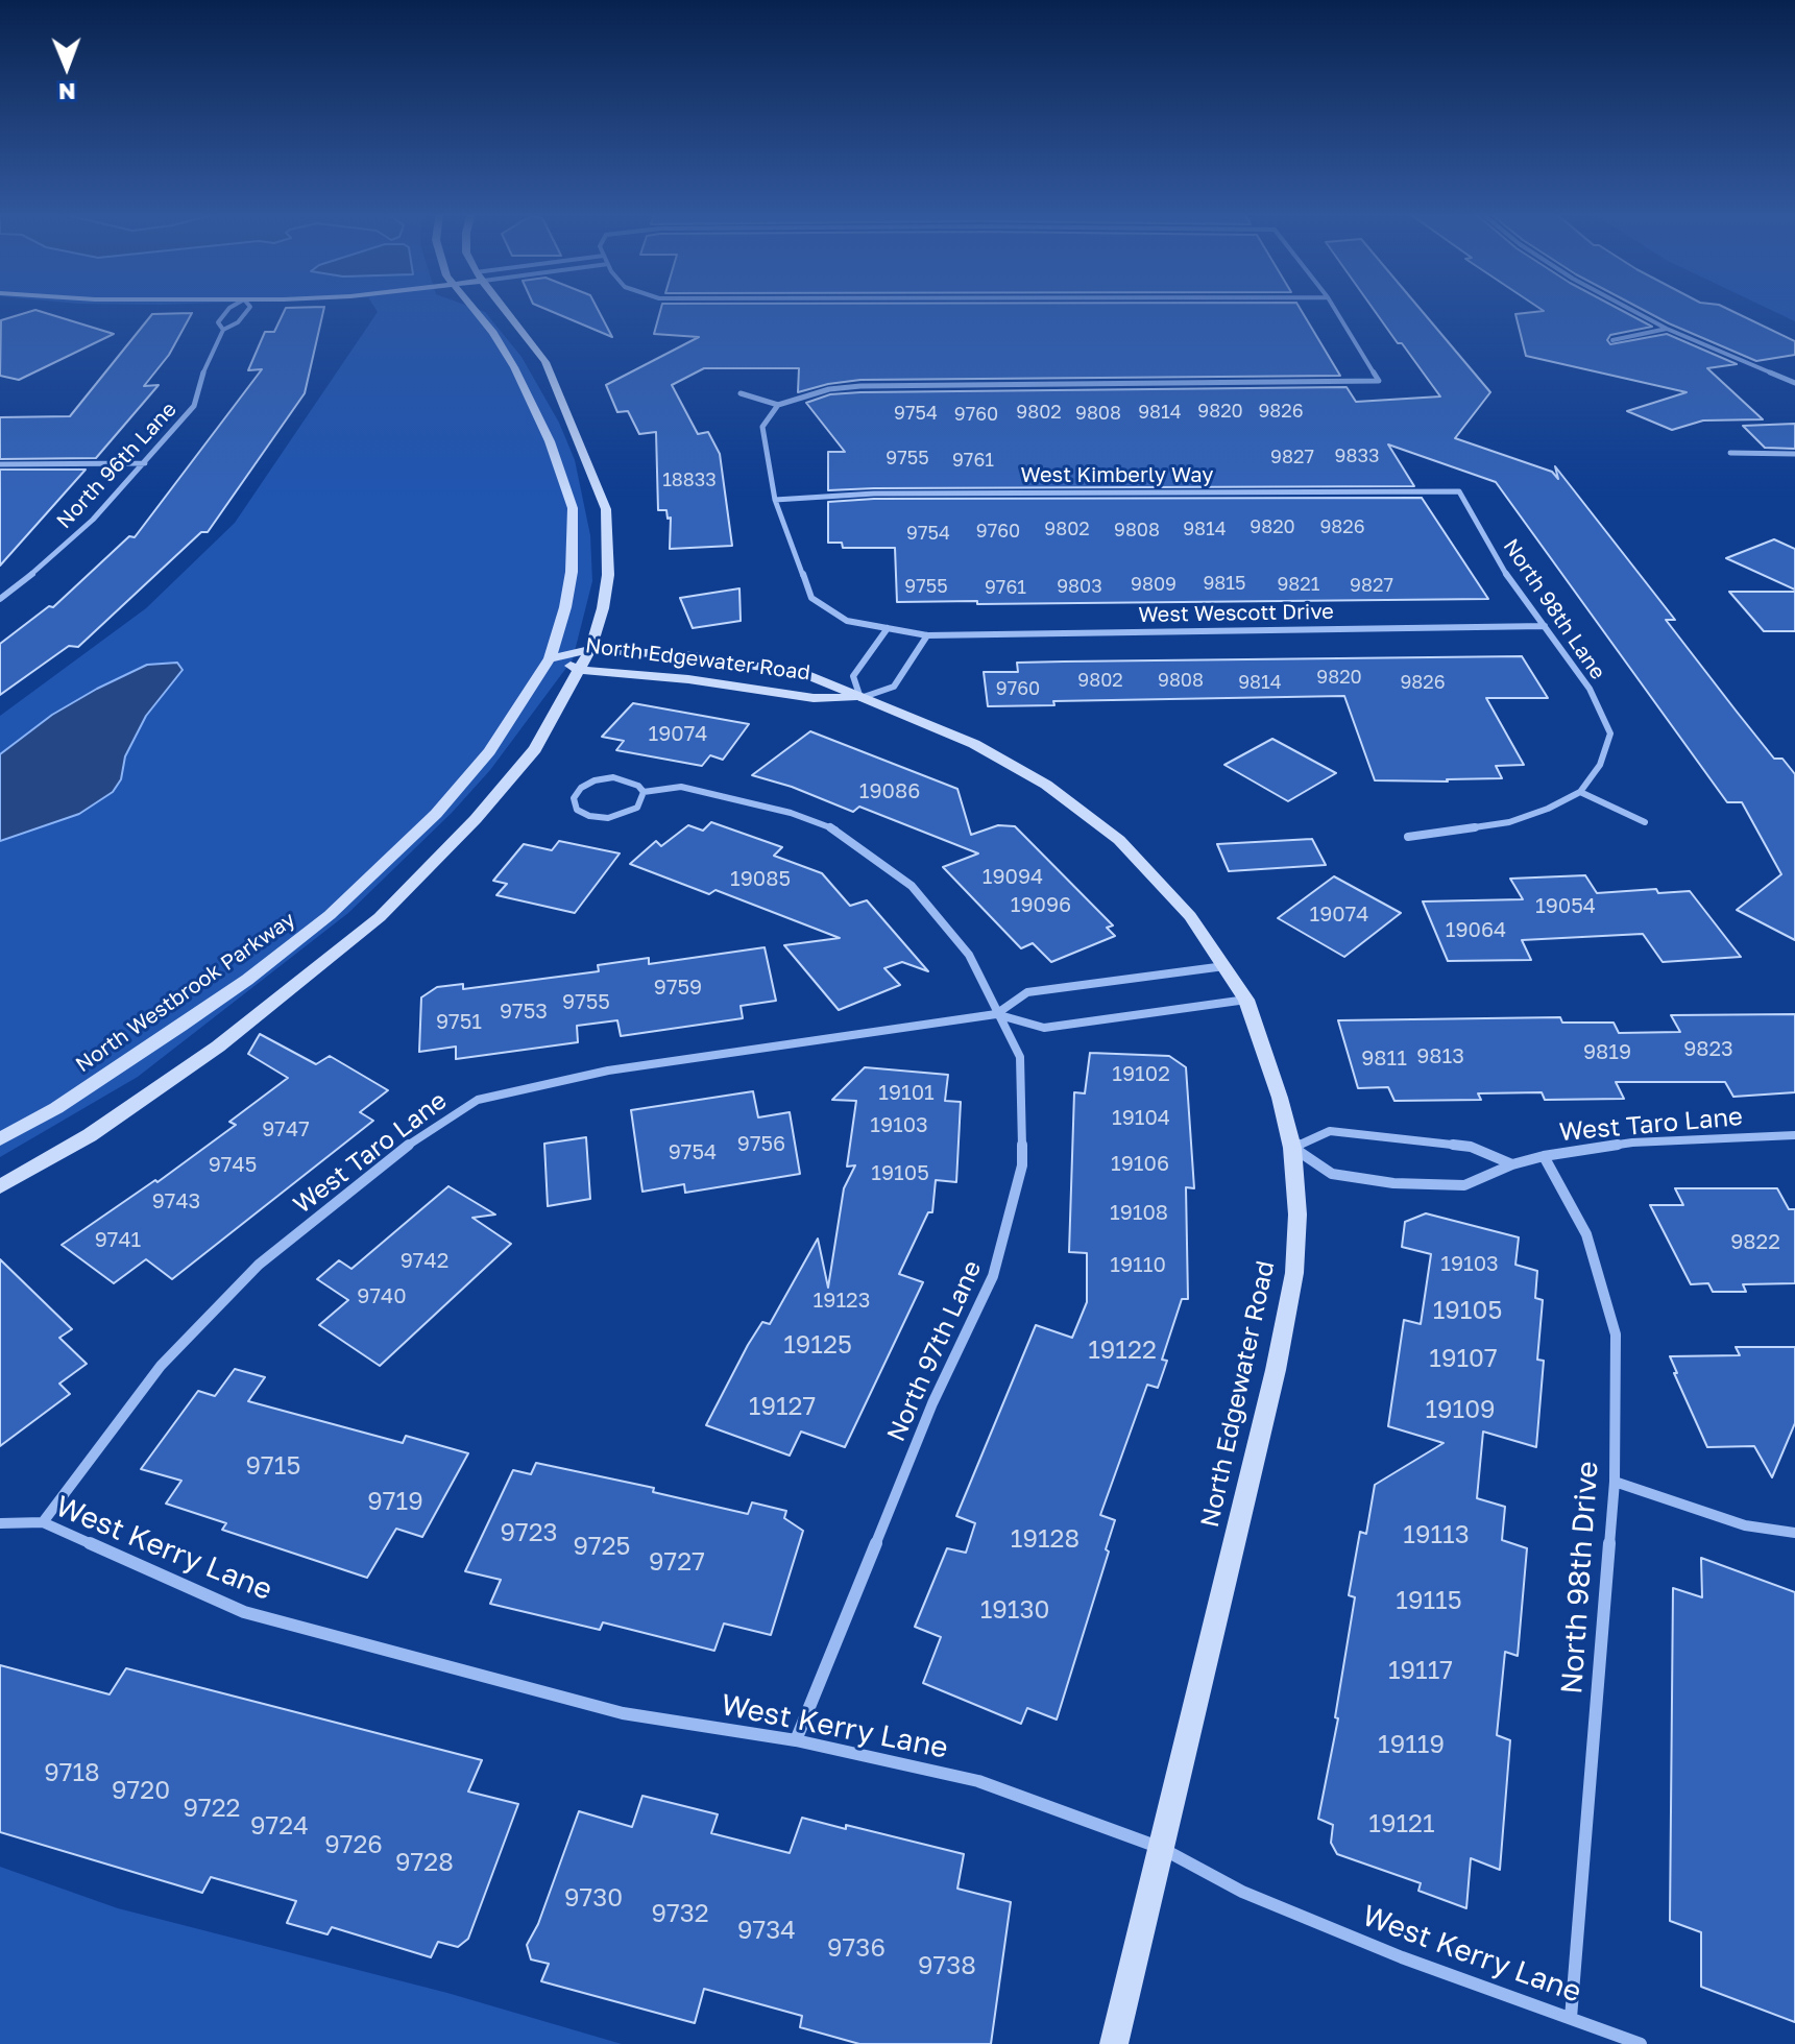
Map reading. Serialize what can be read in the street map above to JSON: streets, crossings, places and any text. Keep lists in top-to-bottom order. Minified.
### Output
{"streets":{"street":["North 96th Lane","West Kimberly Way","North 98th Lane","West Wescott Drive","North Edgewater Road","North Westbrook Parkway","West Taro Lane","North 97th Lane","West Kerry Lane","North 98th Drive"]},"crossings":[["West Kimberly Way","North 98th Lane"],["North 98th Lane","West Wescott Drive"],["North Edgewater Road","North Westbrook Parkway"],["North Edgewater Road","West Taro Lane"],["North Edgewater Road","West Kerry Lane"],["West Taro Lane","North 97th Lane"],["West Taro Lane","West Kerry Lane"],["West Taro Lane","North 98th Drive"],["North 97th Lane","West Kerry Lane"],["West Kerry Lane","North 98th Drive"]],"house_numbers":["9820","9826","9802","9814","9754","9808","9760","9833","9827","9755","9761","18833","9820","9826","9802","9814","9808","9760","9754","9815","9809","9821","9827","9755","9803","9761","9820","9802","9808","9814","9826","9760","19074","19086","19094","19085","19096","19054","19074","19064","9759","9755","9753","9751","9823","9819","9813","9811","19102","19101","19104","19103","9747","9756","9754","19106","9745","19105","9743","19108","9741","9822","9742","19103","19110","9740","19123","19105","19125","19122","19107","19127","19109","9715","9719","9723","19113","19128","9725","9727","19115","19130","19117","19119","9718","9720","9722","19121","9724","9726","9728","9730","9732","9734","9736","9738"],"north":"bottom"}
